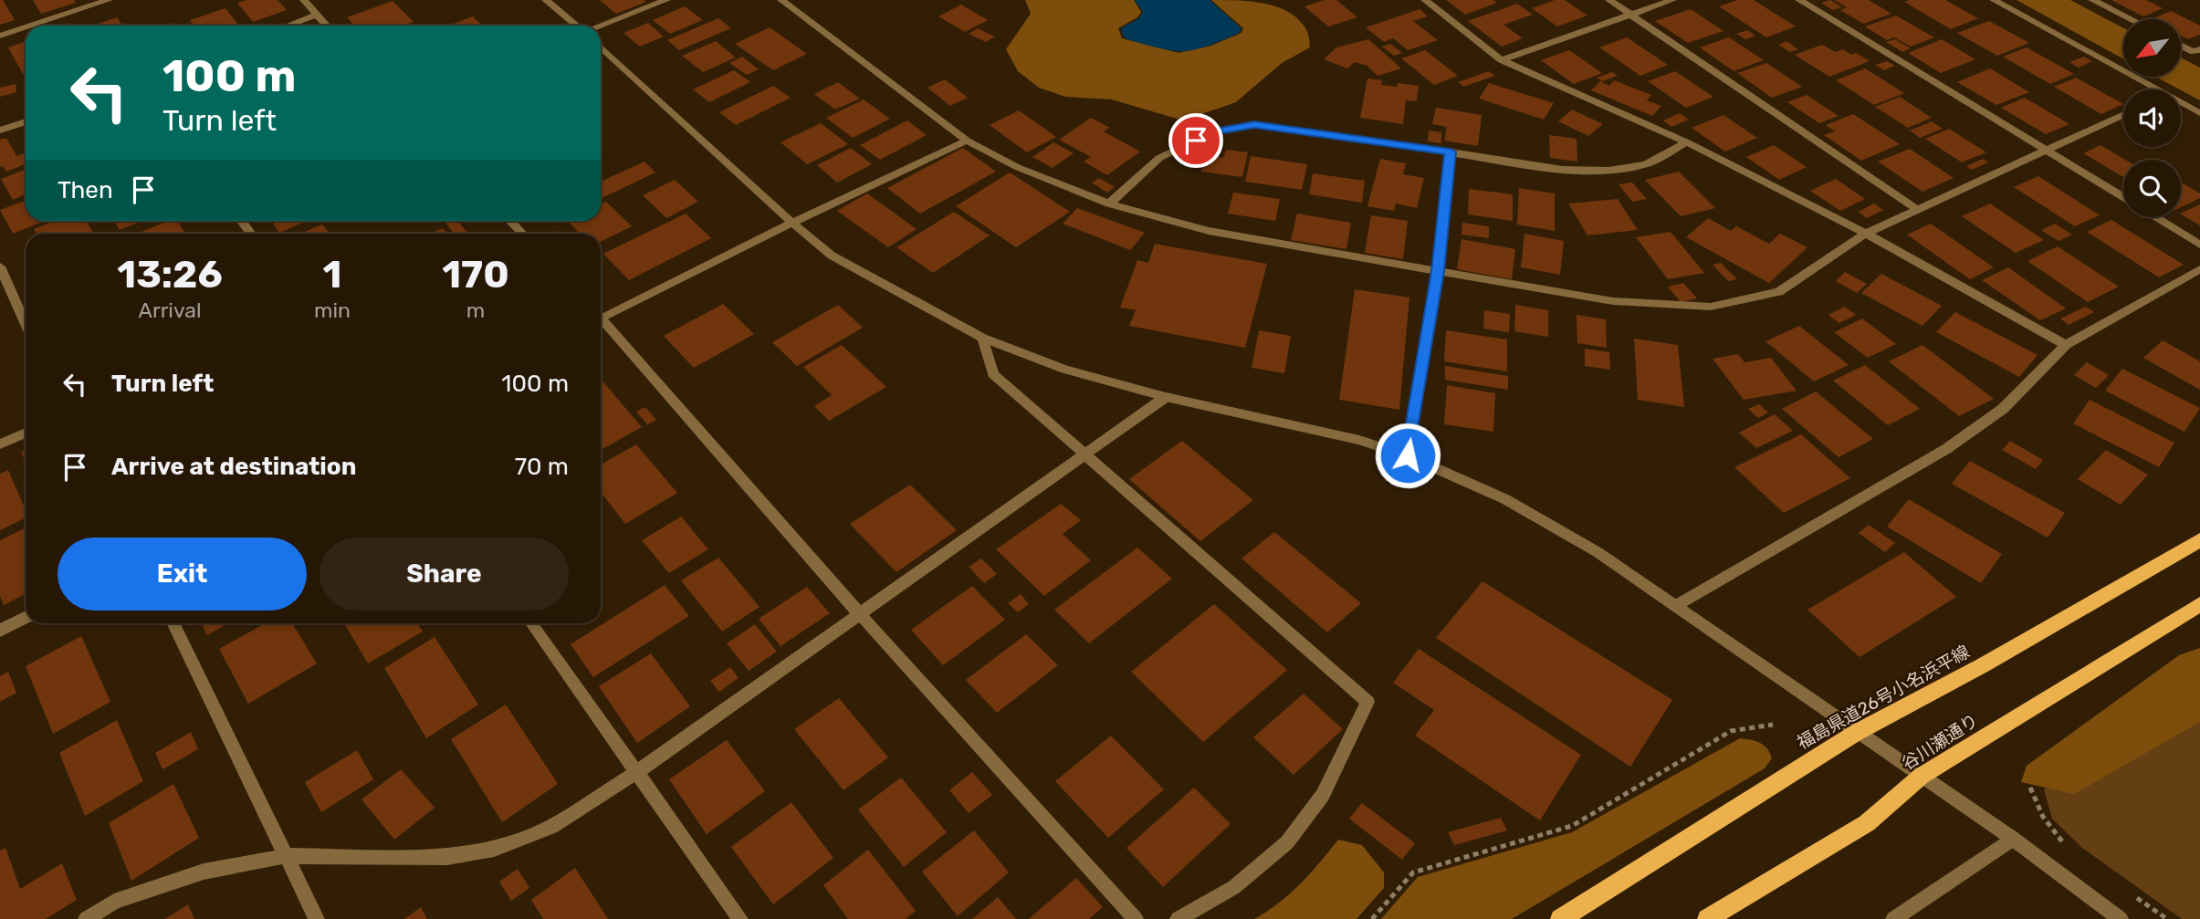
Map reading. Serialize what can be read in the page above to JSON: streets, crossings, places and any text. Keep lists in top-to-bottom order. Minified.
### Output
{"streets":{"main road":["福島県道26号小名浜平線","谷川瀬通り"]},"north":"bottom left","page":{"turn":["100 m","Turn left"],"then":"Then","eta":["13:26","Arrival","1","min","170","m"],"list":[{"name":"Turn left","value":"100 m"},{"name":"Arrive at destination","value":"70 m"}],"buttons":["Exit","Share"]}}
